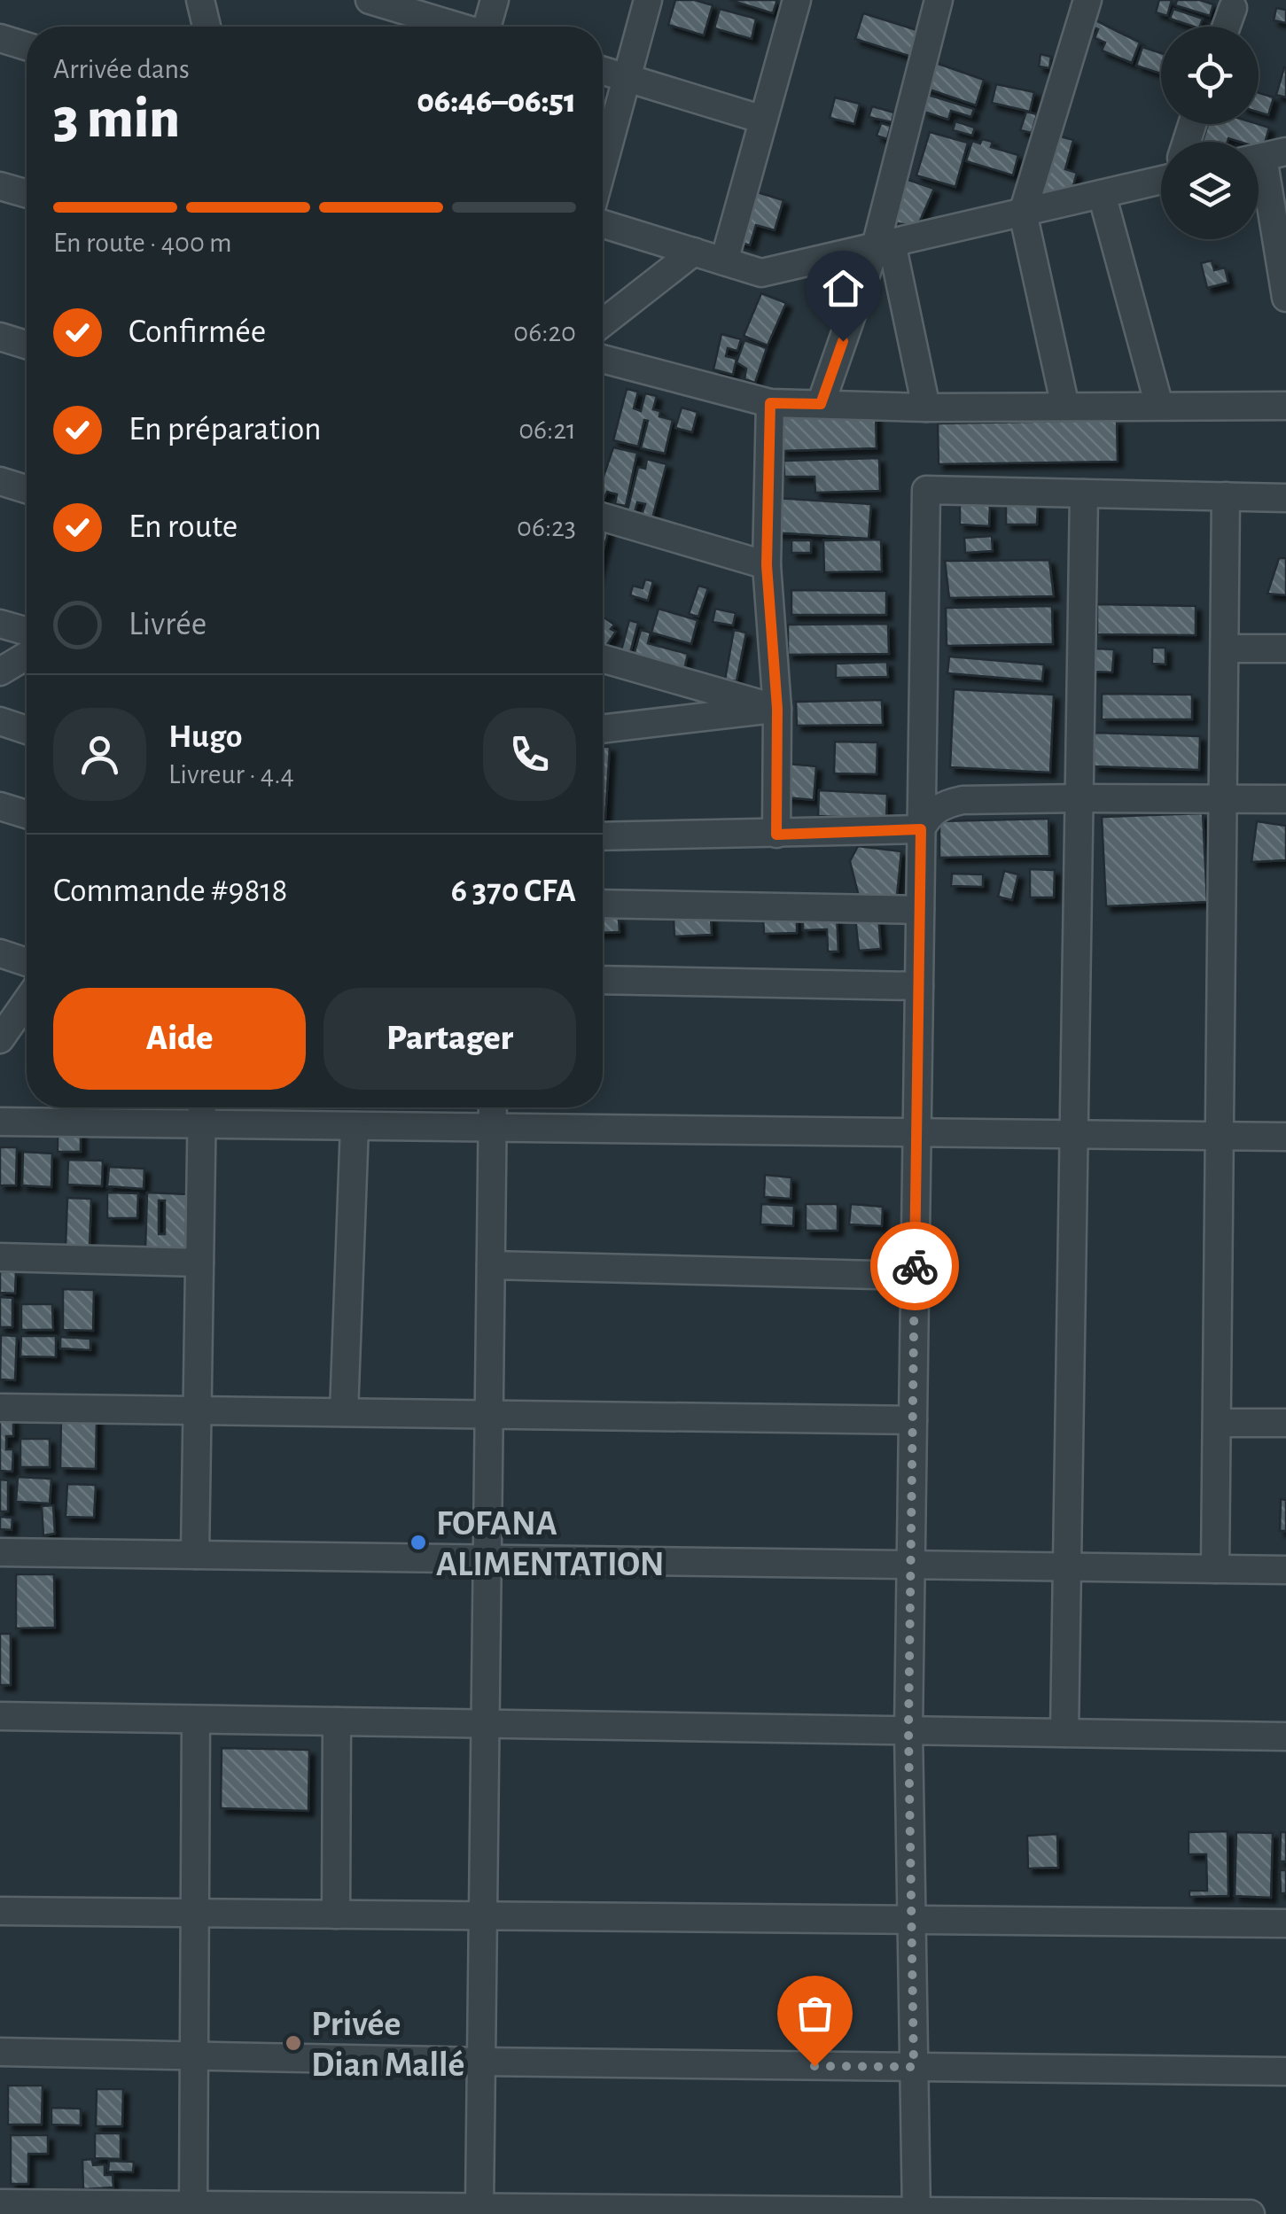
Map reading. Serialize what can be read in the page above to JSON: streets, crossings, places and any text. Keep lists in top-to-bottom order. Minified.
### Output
{"places":["FOFANA ALIMENTATION","Privée Dian Mallé"],"page":{"heading":["3 min","Arrivée dans","06:46–06:51"],"panel":["Hugo","Livreur · 4.4","Commande #9818","6 370 CFA"],"bar":"En route · 400 m","list":[["Confirmée","06:20"],["En préparation","06:21"],["En route","06:23"],"Livrée"],"buttons":["Aide","Partager"]}}
